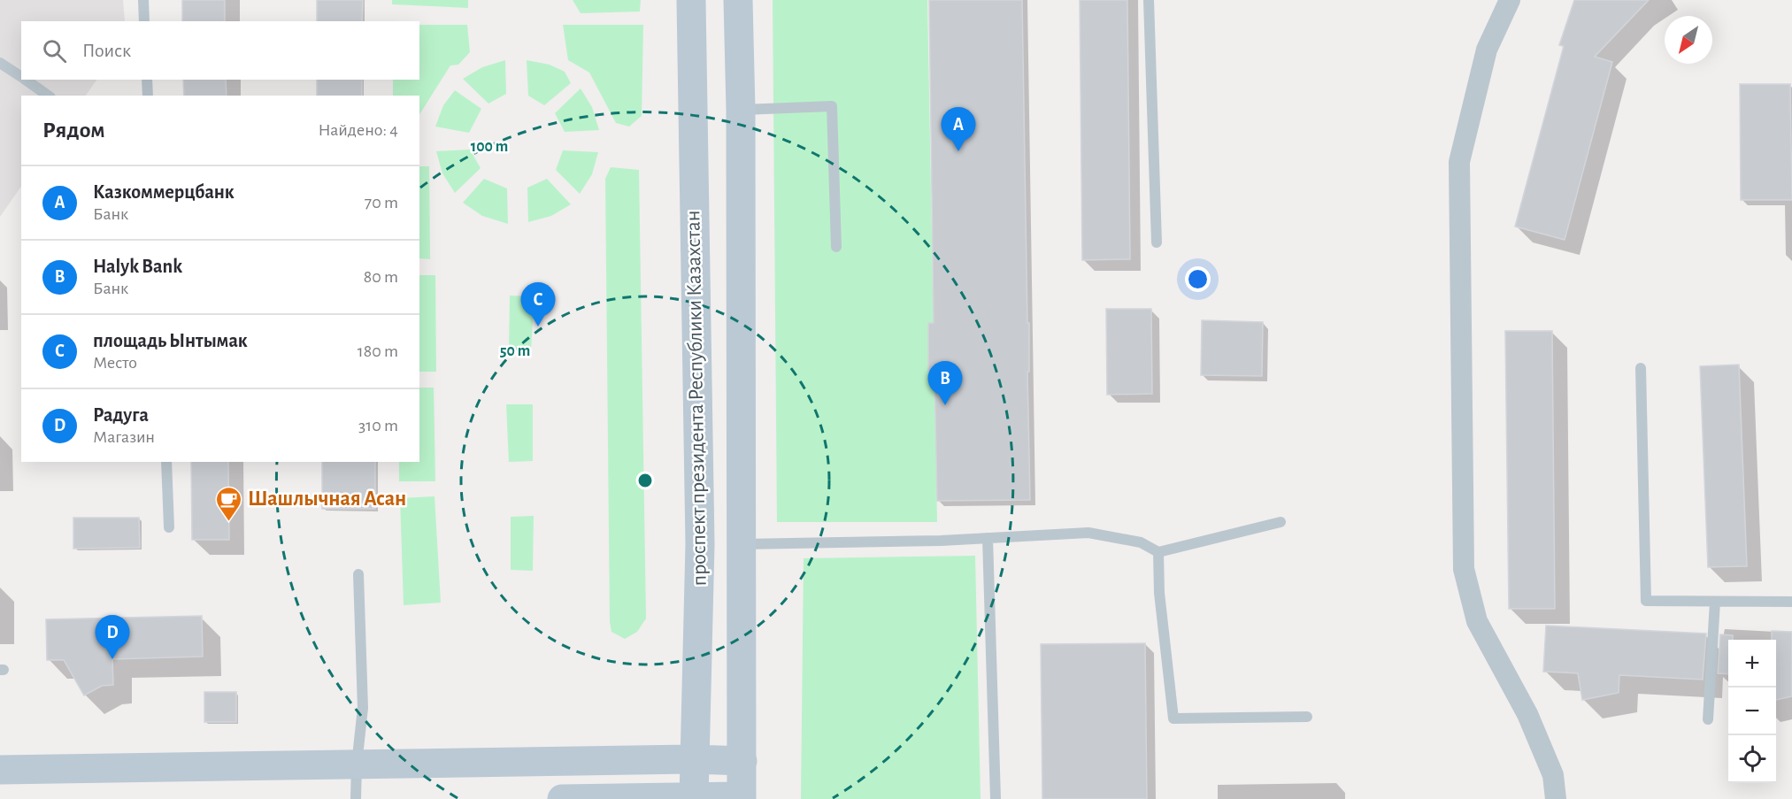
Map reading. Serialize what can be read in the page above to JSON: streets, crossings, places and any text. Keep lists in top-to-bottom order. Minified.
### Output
{"streets":{"main road":["проспект президента Республики Казахстан"]},"places":{"cafe":["Шашлычная Асан"]},"north":"bottom left","page":{"search":"Поиск","heading":["Рядом","Найдено: 4"],"pins":["A","C","B","D"],"list":[{"mark":"A","name":"Казкоммерцбанк","note":"Банк","value":"70 m"},{"mark":"B","name":"Halyk Bank","note":"Банк","value":"80 m"},{"mark":"C","name":"площадь Ынтымак","note":"Место","value":"180 m"},{"mark":"D","name":"Радуга","note":"Магазин","value":"310 m"}],"map_buttons":["+","−"]},"rings":["100 m","50 m"]}
